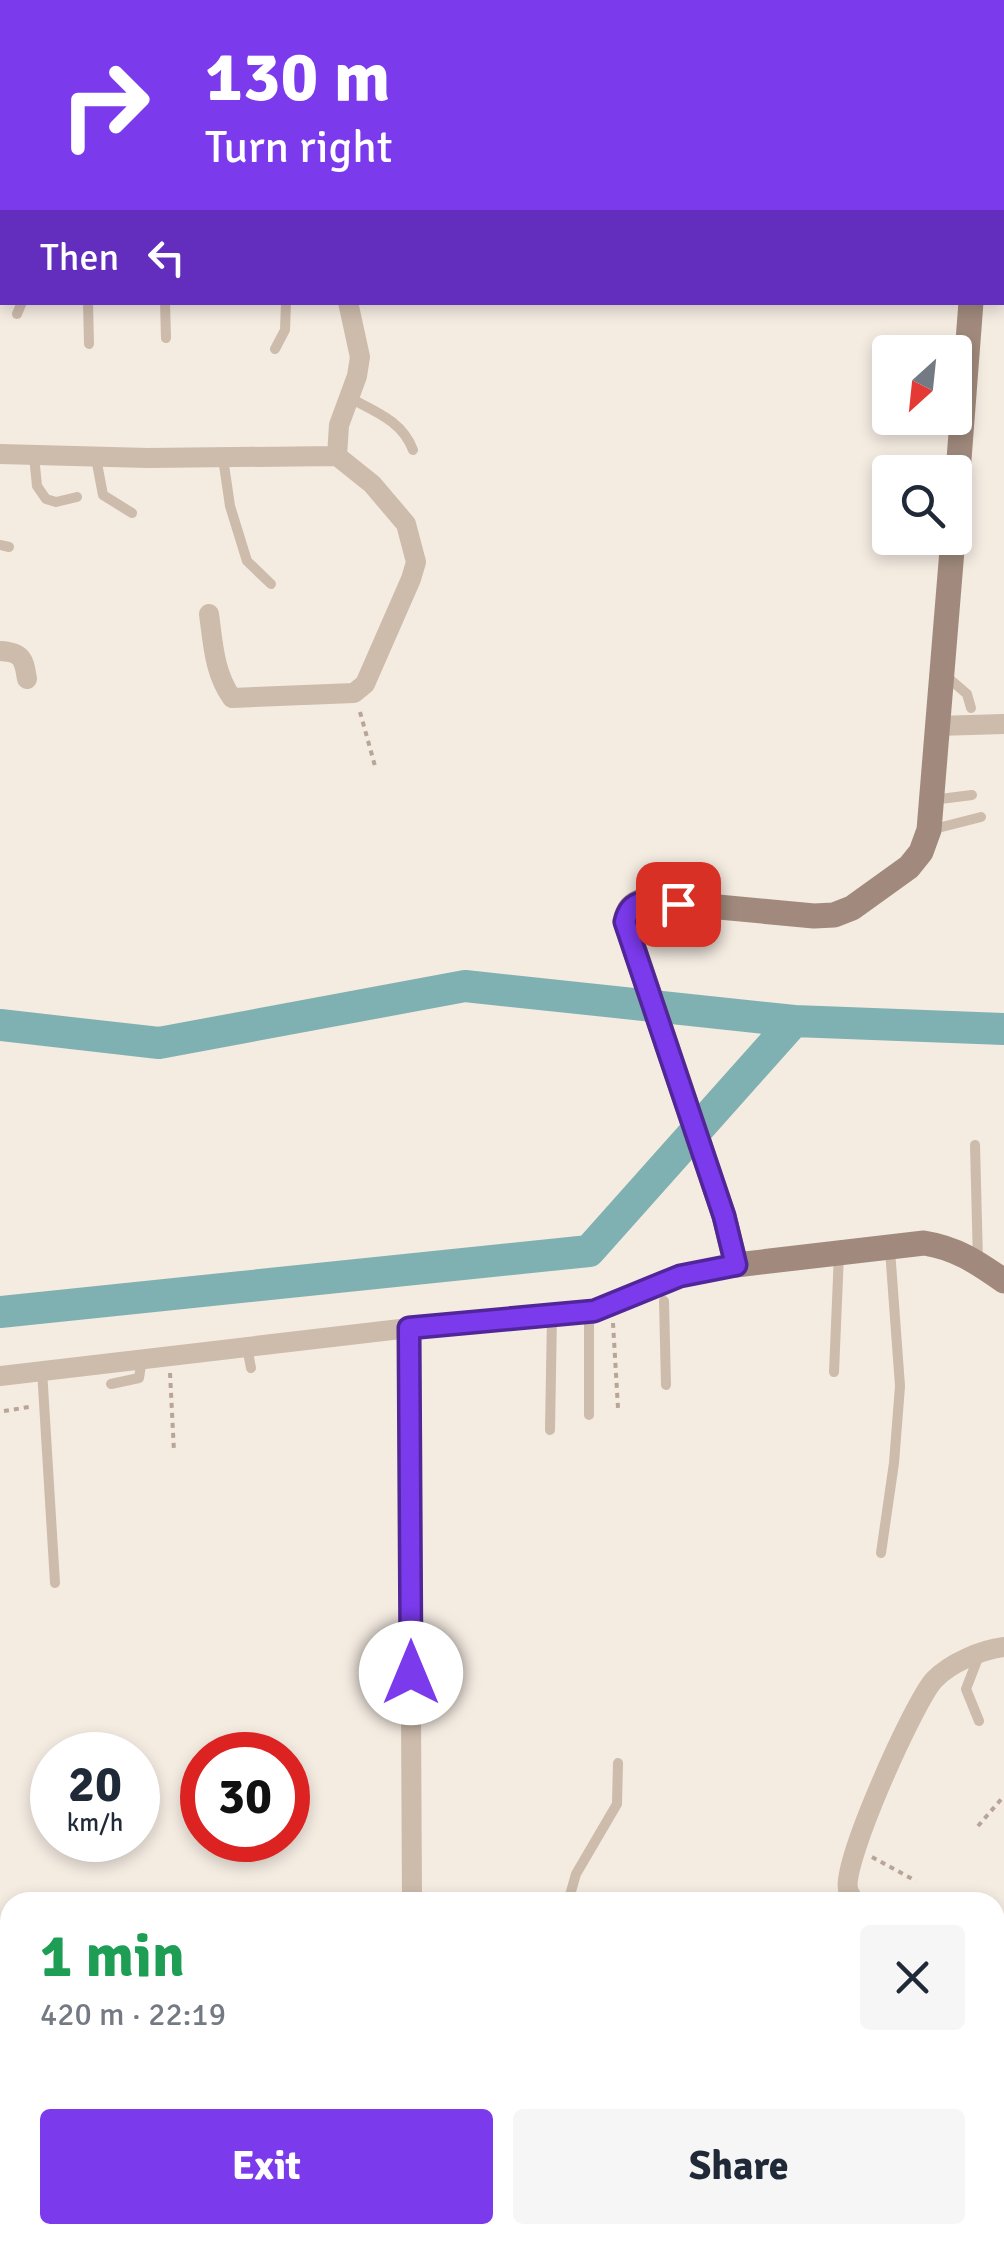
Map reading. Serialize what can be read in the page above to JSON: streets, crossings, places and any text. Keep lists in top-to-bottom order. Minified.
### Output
{"north":"bottom left","page":{"turn":["130 m","Turn right"],"then":"Then","speed":"20 km/h","limit":"30","heading":["1 min","420 m · 22:19"],"buttons":["Exit","Share"]}}
